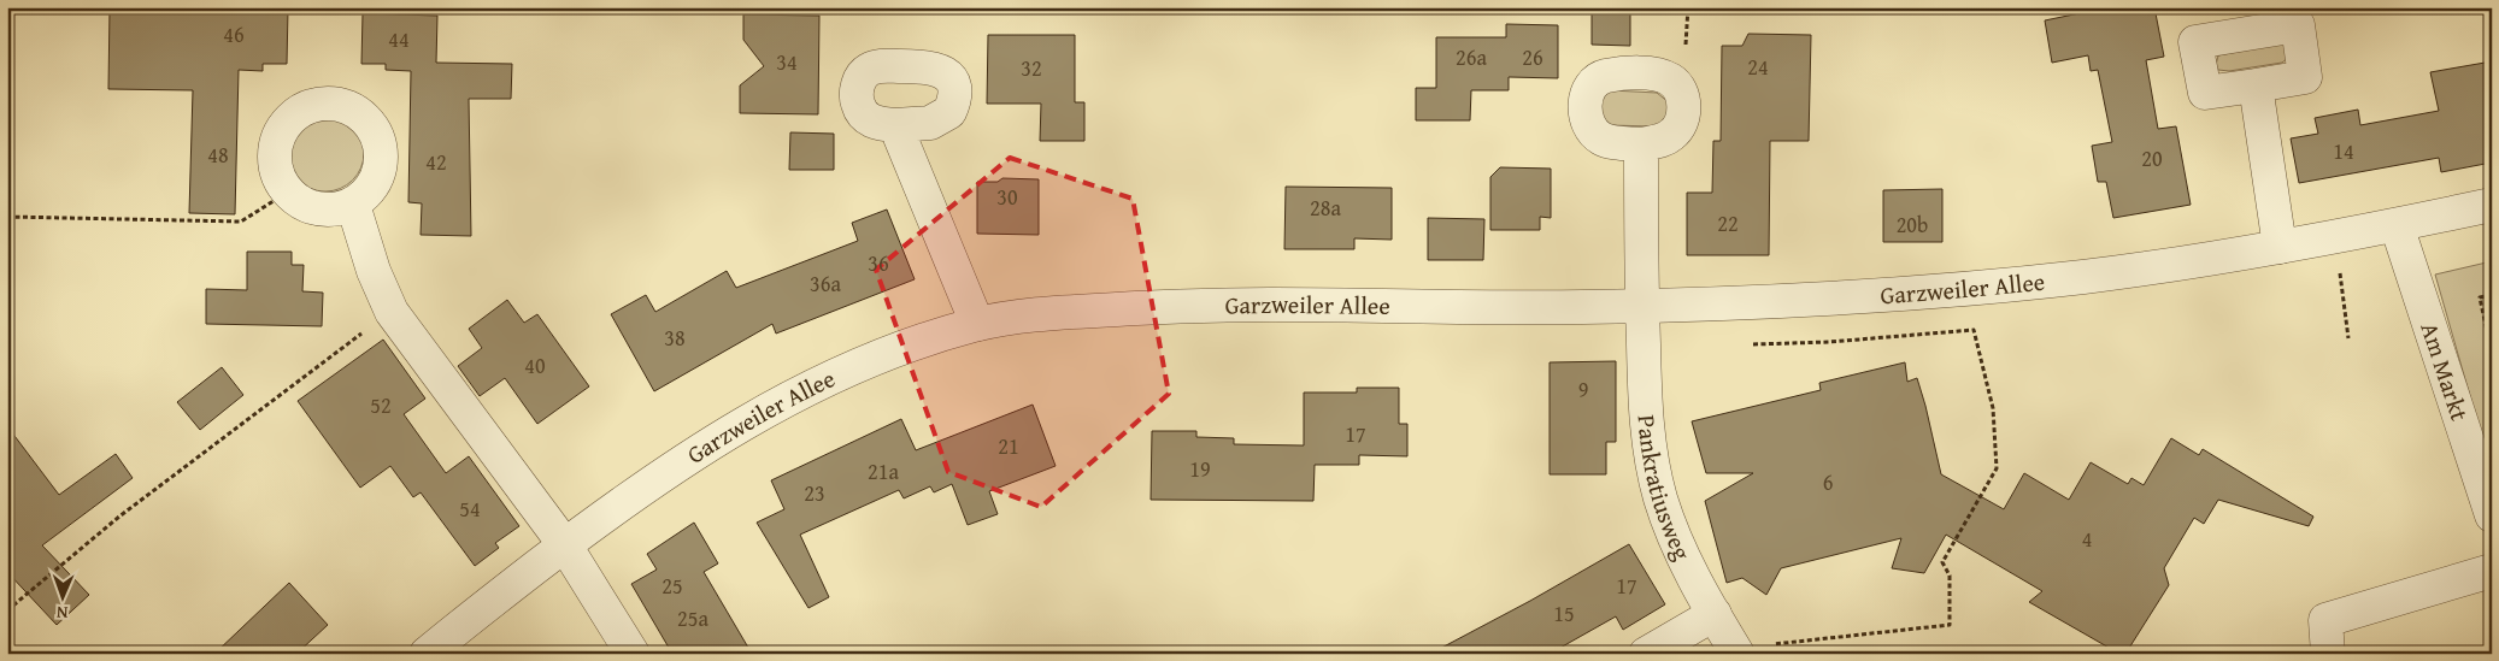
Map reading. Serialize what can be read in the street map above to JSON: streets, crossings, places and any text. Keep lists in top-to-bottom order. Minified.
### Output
{"streets":{"street":["Garzweiler Allee","Am Markt","Pankratiusweg"]},"crossings":[["Garzweiler Allee","Am Markt"],["Garzweiler Allee","Pankratiusweg"]],"house_numbers":["46","44","26a","26","34","24","32","14","48","20","42","30","28a","22","20b","36","36a","38","40","9","52","17","21","19","21a","6","23","54","4","25","17","15","25a"],"north":"bottom"}
